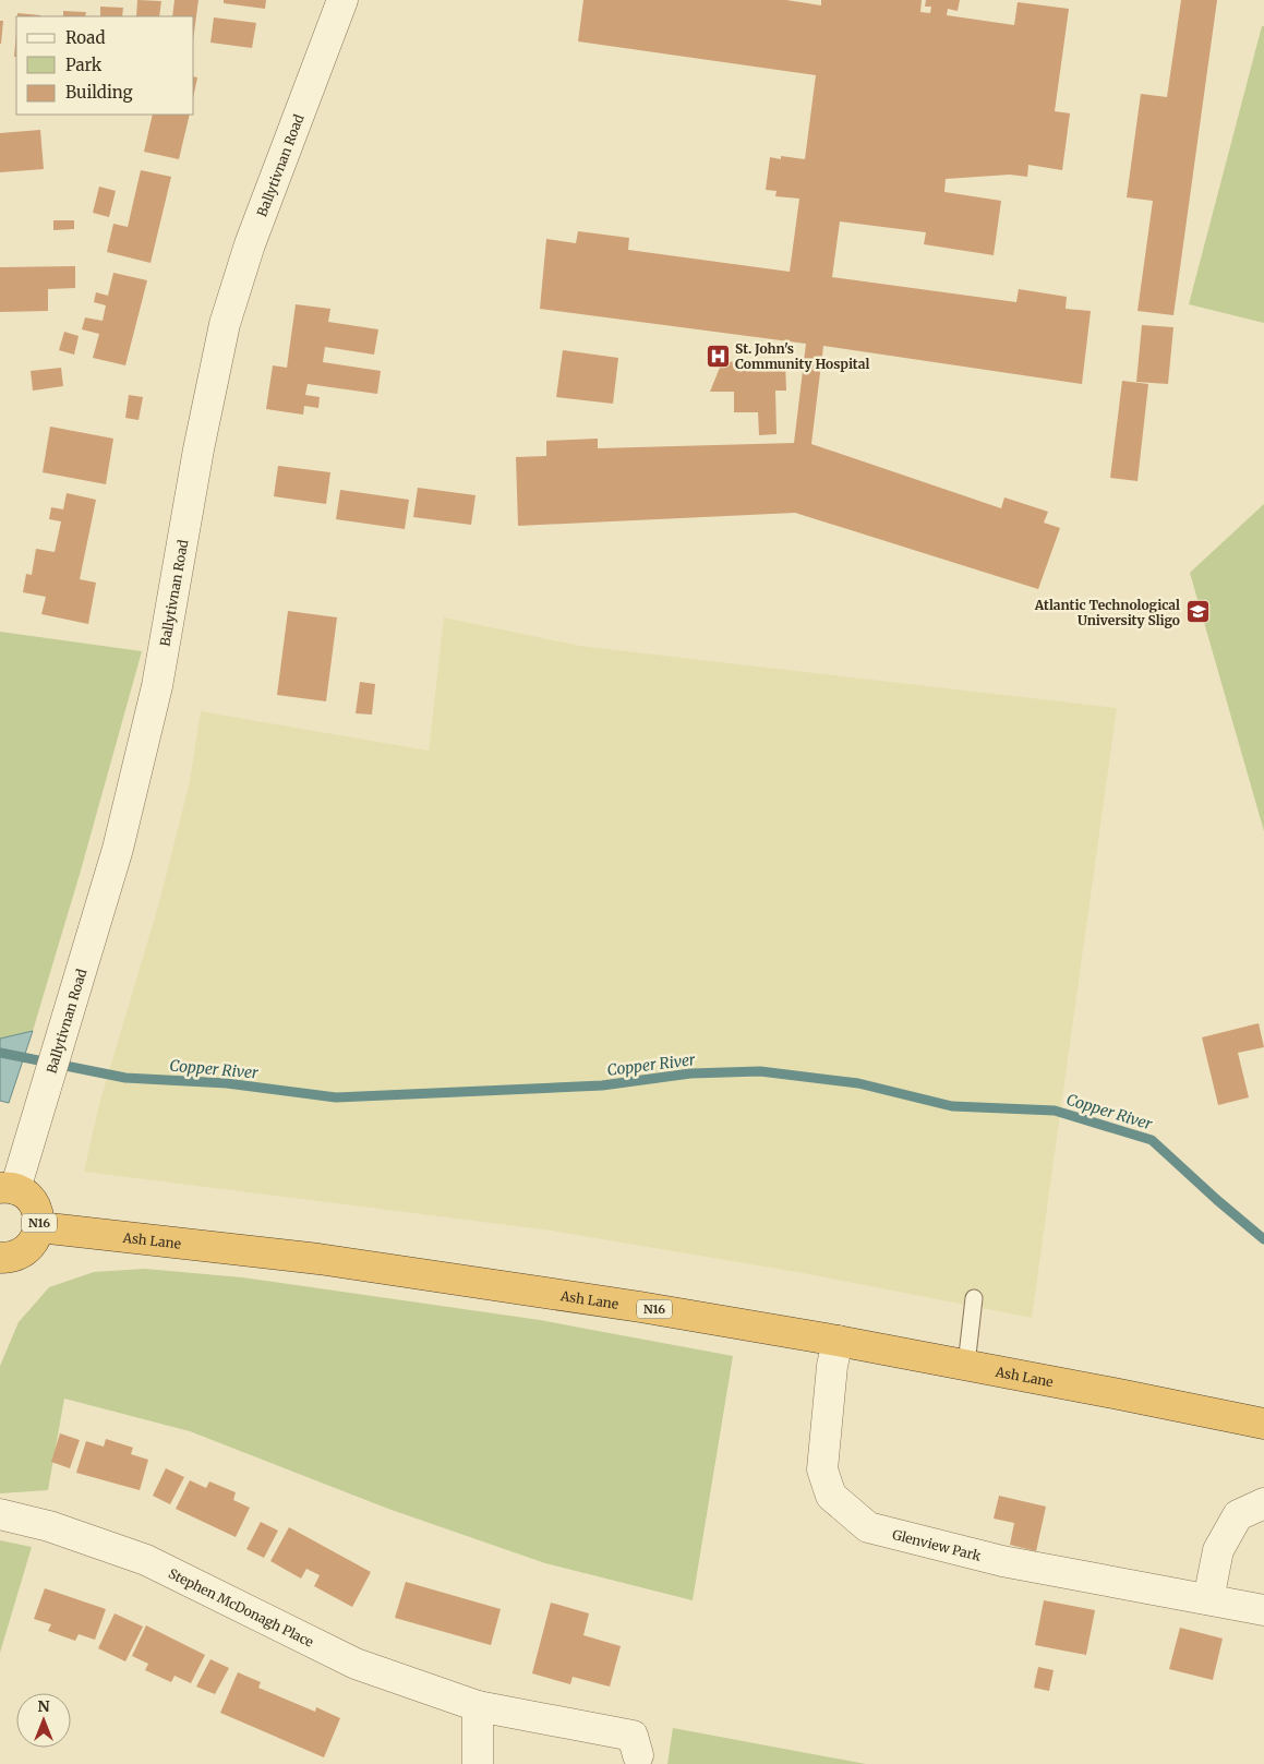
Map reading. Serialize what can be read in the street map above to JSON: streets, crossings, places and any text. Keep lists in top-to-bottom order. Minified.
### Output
{"streets":{"highway":["N16","Ash Lane"],"street":["Ballytivnan Road","Glenview Park","Stephen McDonagh Place"]},"crossings":[["Ballytivnan Road","N16"],["N16","Ash Lane"],["Ash Lane","Glenview Park"]],"water":["Copper River"],"places":{"hospital":["St. John's Community Hospital"],"school or university":["Atlantic Technological University Sligo"]},"legend":["Road","Park","Building"],"north":"top"}
